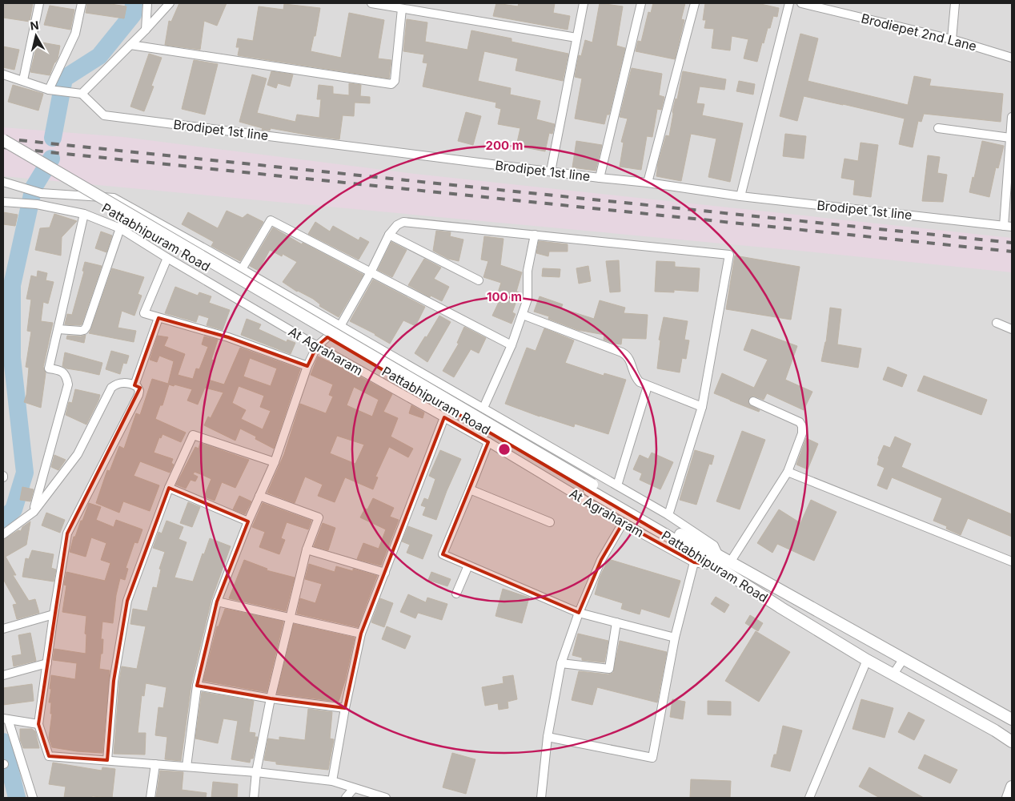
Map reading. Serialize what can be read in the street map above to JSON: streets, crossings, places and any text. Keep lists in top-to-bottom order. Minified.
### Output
{"streets":{"street":["Brodiepet 2nd Lane","Brodipet 1st line","Pattabhipuram Road","At Agraharam"]},"crossings":[["Pattabhipuram Road","At Agraharam"]],"north":"top","rings":["200 m","100 m"]}
